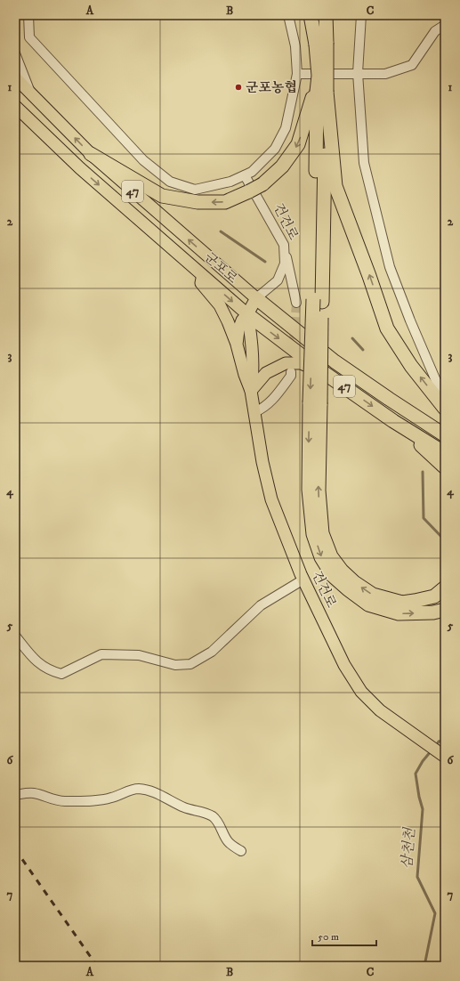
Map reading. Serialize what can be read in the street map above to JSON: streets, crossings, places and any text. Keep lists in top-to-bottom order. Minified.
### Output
{"streets":{"highway":["47","군포로"],"main road":["건건로"]},"crossings":[["건건로","군포로"]],"water":["삼천천"],"places":["군포농협"],"scale_bar":"50 m","grid":{"columns":["A","B","C"],"rows":["1","2","3","4","5","6","7"]}}
